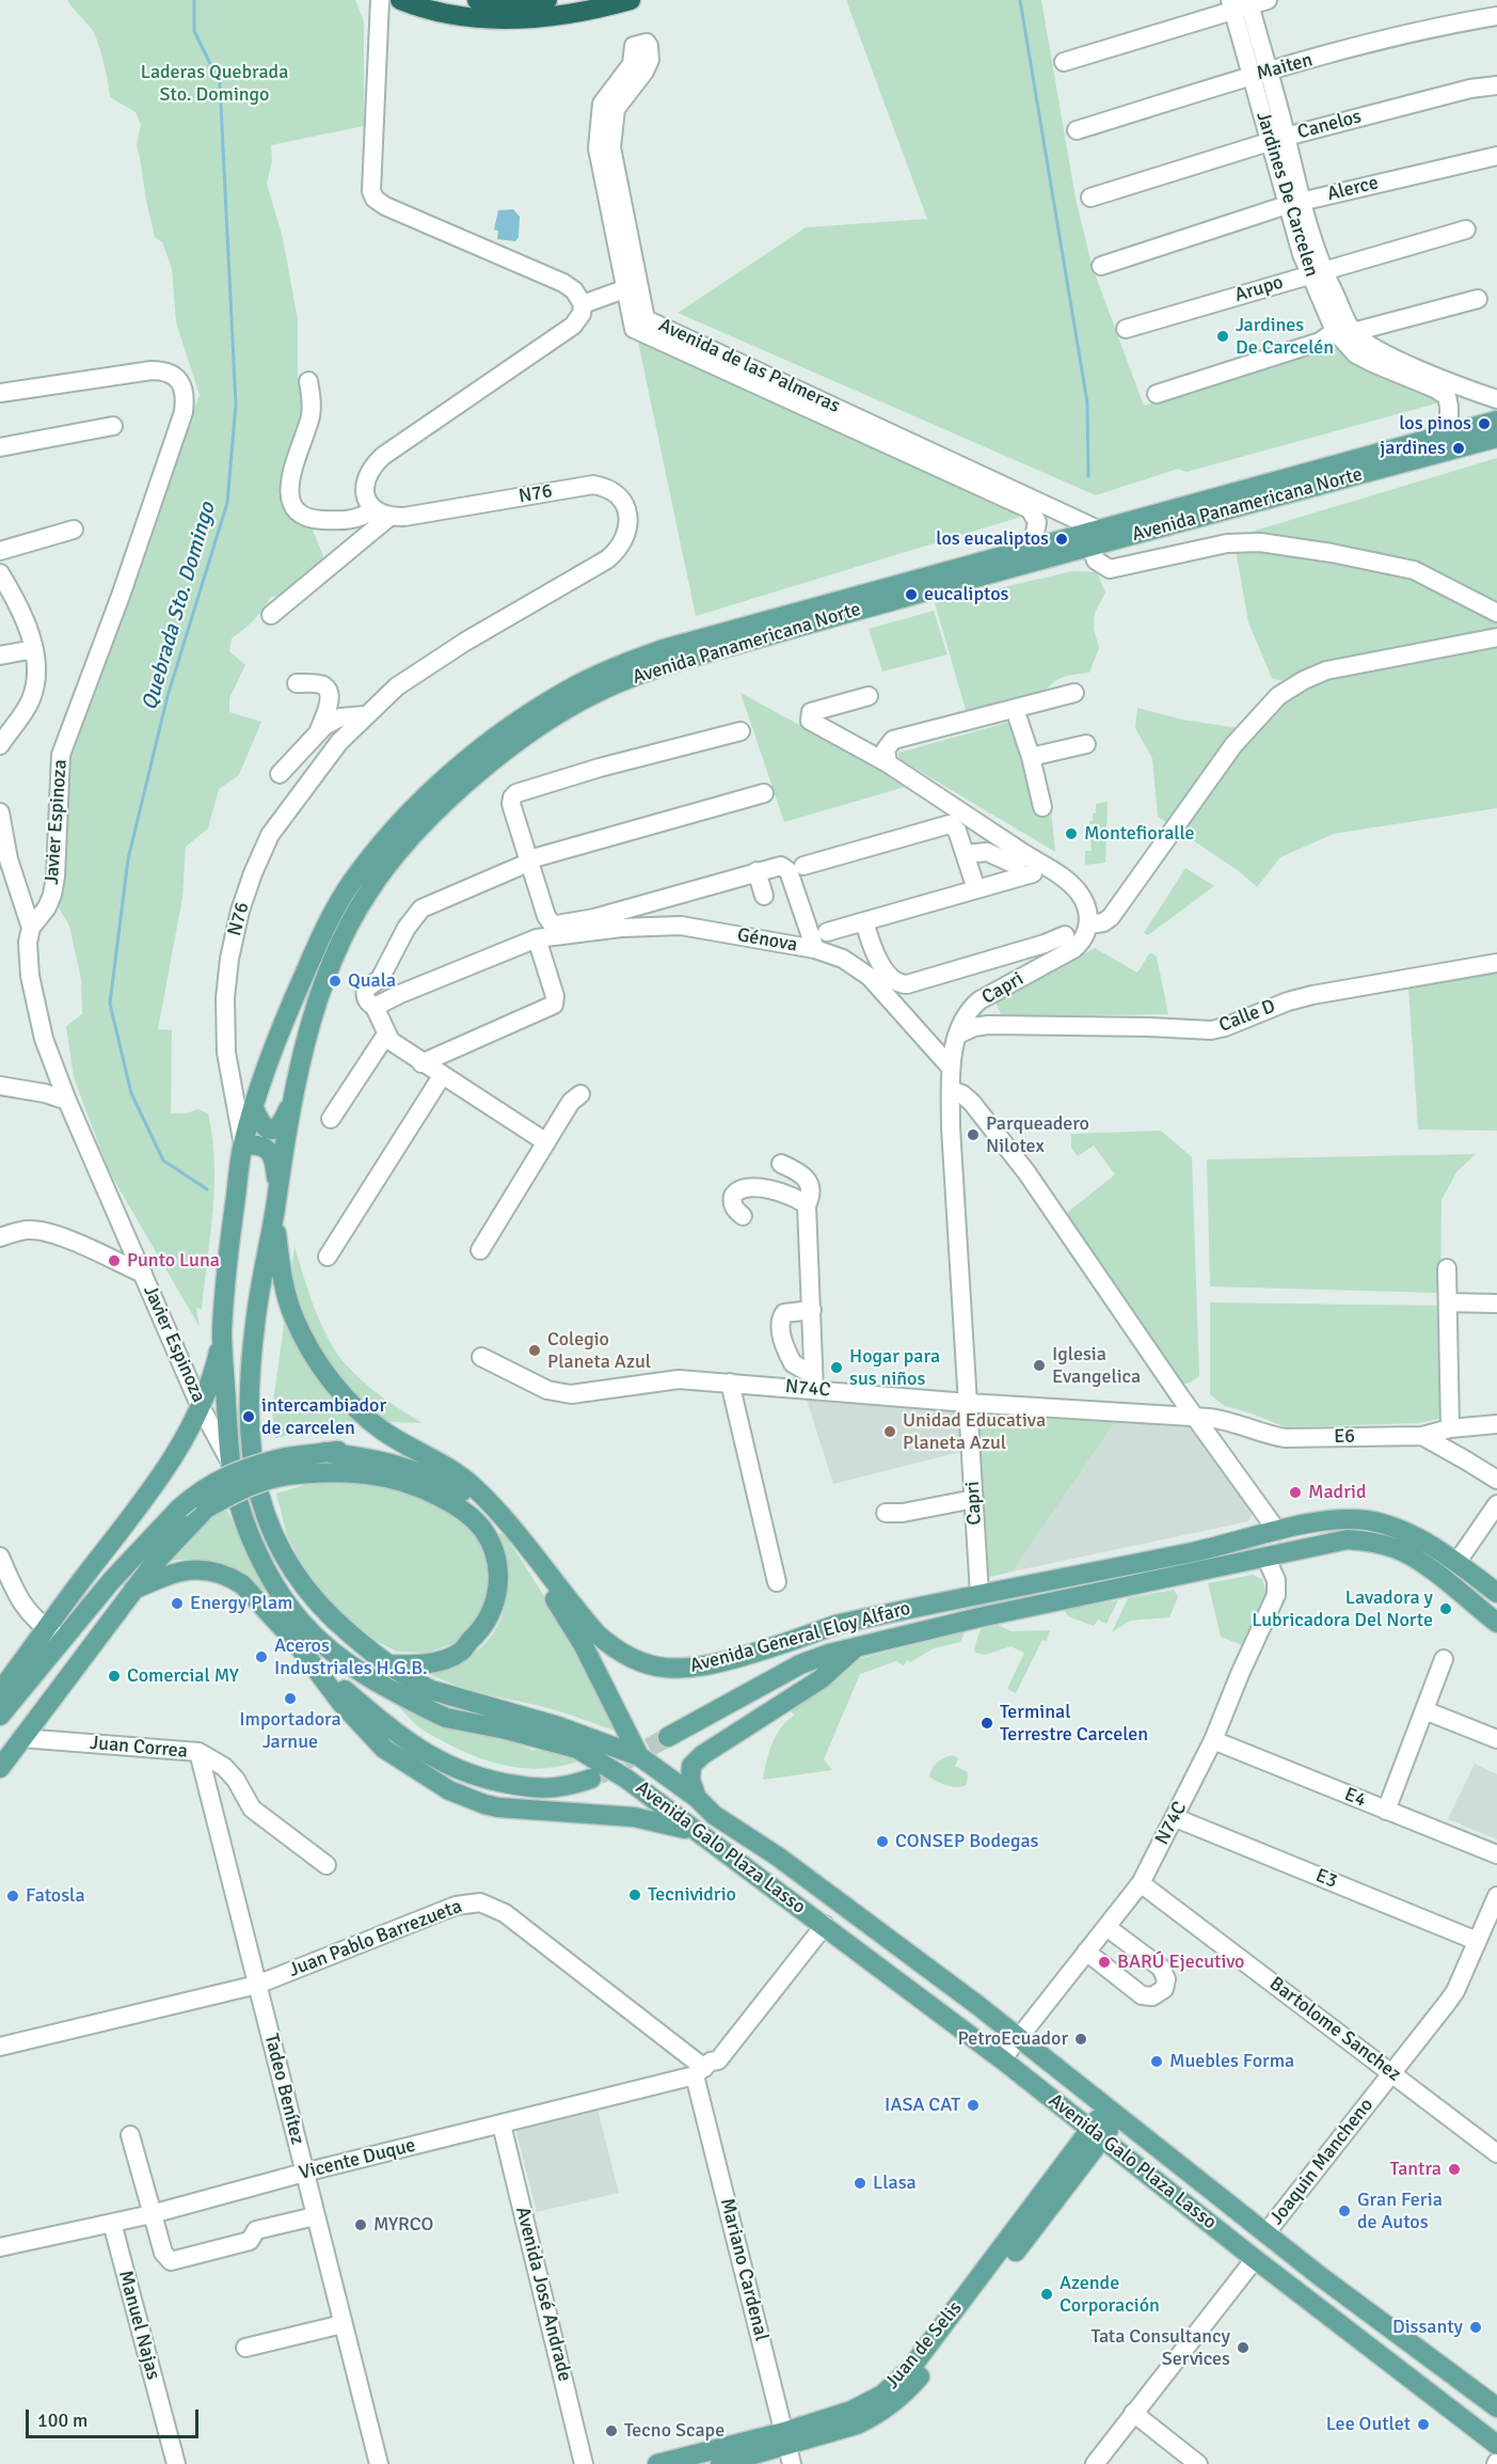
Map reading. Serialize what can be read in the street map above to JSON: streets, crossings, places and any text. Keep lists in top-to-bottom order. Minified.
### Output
{"streets":{"main road":["Avenida Panamericana Norte","Avenida General Eloy Alfaro","Avenida Galo Plaza Lasso","Juan de Selis"],"street":["Maiten","Canelos","Alerce","Jardines De Carcelen","Arupo","Avenida de las Palmeras","N76","Javier Espinoza","Génova","Capri","Calle D","N74C","E6","Juan Correa","E4","E3","Juan Pablo Barrezueta","Bartolome Sanchez","Tadeo Benítez","Vicente Duque","Joaquin Mancheno","Mariano Cardenal","Avenida José Andrade","Manuel Najas"]},"crossings":[["Maiten","Jardines De Carcelen"],["Canelos","Jardines De Carcelen"],["Alerce","Jardines De Carcelen"],["Jardines De Carcelen","Arupo"],["Jardines De Carcelen","Avenida Panamericana Norte"],["Avenida de las Palmeras","Avenida Panamericana Norte"],["N76","Avenida Panamericana Norte"],["N76","Avenida Galo Plaza Lasso"],["Avenida Panamericana Norte","Avenida Galo Plaza Lasso"],["Javier Espinoza","Avenida Galo Plaza Lasso"],["Génova","Capri"],["Capri","Calle D"],["Capri","N74C"],["Capri","Avenida General Eloy Alfaro"],["N74C","E6"],["N74C","Avenida General Eloy Alfaro"],["N74C","E4"],["N74C","Avenida Galo Plaza Lasso"],["N74C","E3"],["N74C","Bartolome Sanchez"],["Avenida General Eloy Alfaro","Avenida Galo Plaza Lasso"],["Juan Correa","Tadeo Benítez"],["Avenida Galo Plaza Lasso","Joaquin Mancheno"],["Avenida Galo Plaza Lasso","Juan de Selis"],["E3","Joaquin Mancheno"],["Juan Pablo Barrezueta","Tadeo Benítez"],["Juan Pablo Barrezueta","Vicente Duque"],["Juan Pablo Barrezueta","Mariano Cardenal"],["Bartolome Sanchez","Joaquin Mancheno"],["Tadeo Benítez","Vicente Duque"],["Vicente Duque","Mariano Cardenal"],["Vicente Duque","Avenida José Andrade"],["Vicente Duque","Manuel Najas"],["Mariano Cardenal","Juan de Selis"]],"water":["Quebrada Sto. Domingo"],"parks":["Laderas Quebrada Sto. Domingo"],"places":["Jardines De Carcelén","los pinos","jardines","los eucaliptos","eucaliptos","Montefioralle","Quala","Parqueadero Nilotex","Punto Luna","Colegio Planeta Azul","Iglesia Evangelica","Hogar para sus niños","intercambiador de carcelen","Unidad Educativa Planeta Azul","Madrid","Energy Plam","Lavadora y Lubricadora Del Norte","Aceros Industriales H.G.B.","Comercial MY","Importadora Jarnue","Terminal Terrestre Carcelen","CONSEP Bodegas","Tecnividrio","Fatosla","BARÚ Ejecutivo","PetroEcuador","Muebles Forma","IASA CAT","Tantra","Llasa","Gran Feria de Autos","MYRCO","Azende Corporación","Dissanty","Tata Consultancy Services","Lee Outlet","Tecno Scape"],"scale_bar":"100 m"}
